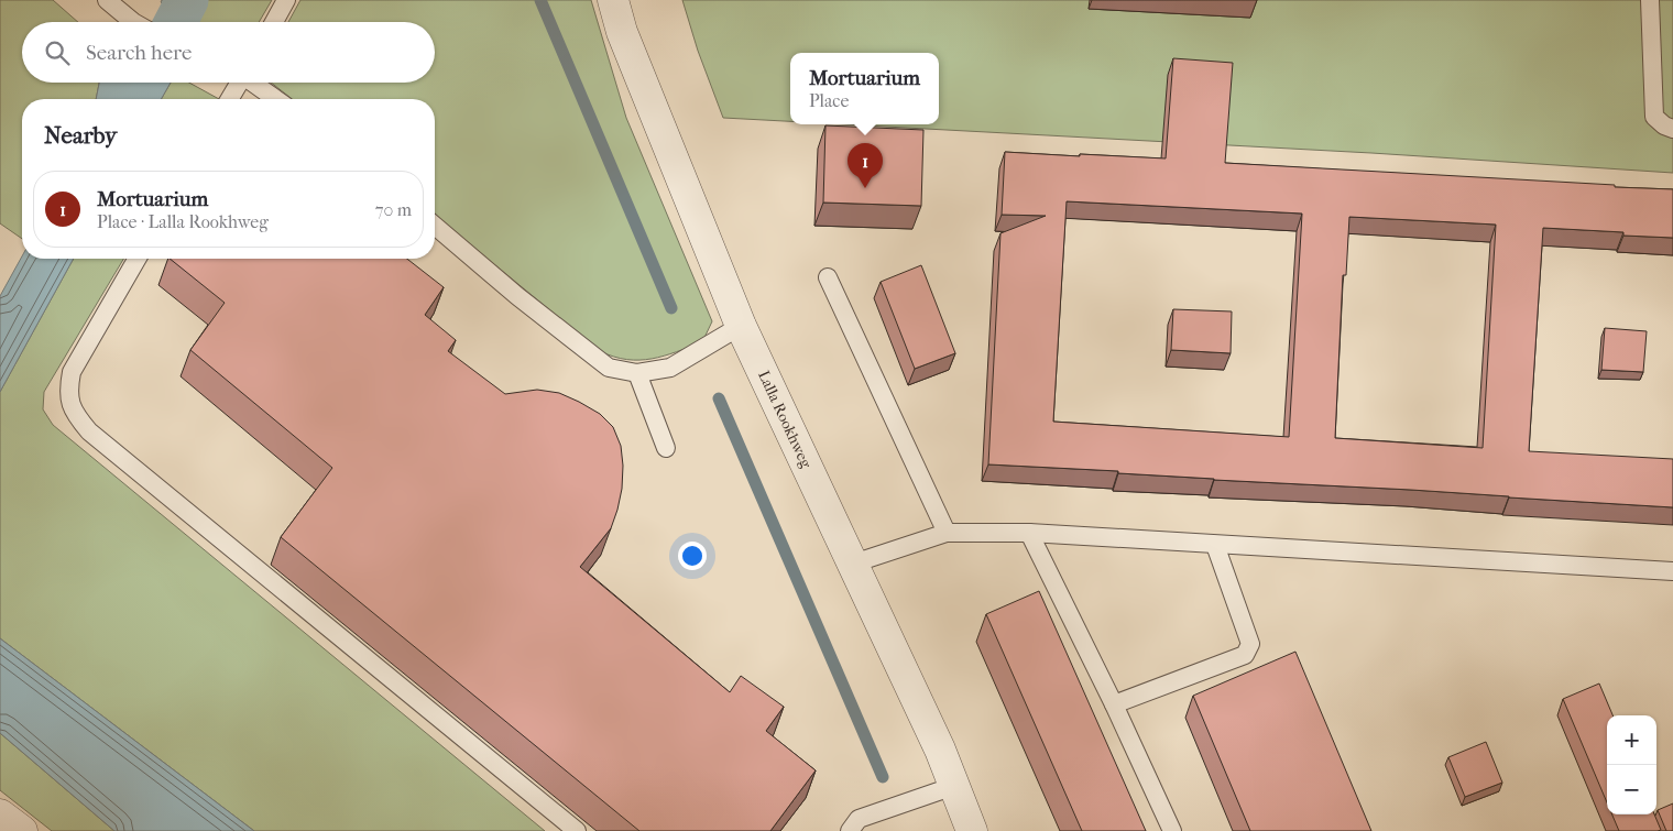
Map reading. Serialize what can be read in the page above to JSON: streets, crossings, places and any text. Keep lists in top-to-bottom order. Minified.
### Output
{"streets":{"street":["Lalla Rookhweg"]},"page":{"search":"Search here","popup":["Mortuarium","Place"],"heading":"Nearby","pins":"1","list":[{"mark":"1","name":"Mortuarium","note":"Place · Lalla Rookhweg","value":"70 m"}],"map_buttons":["+","−"]}}
